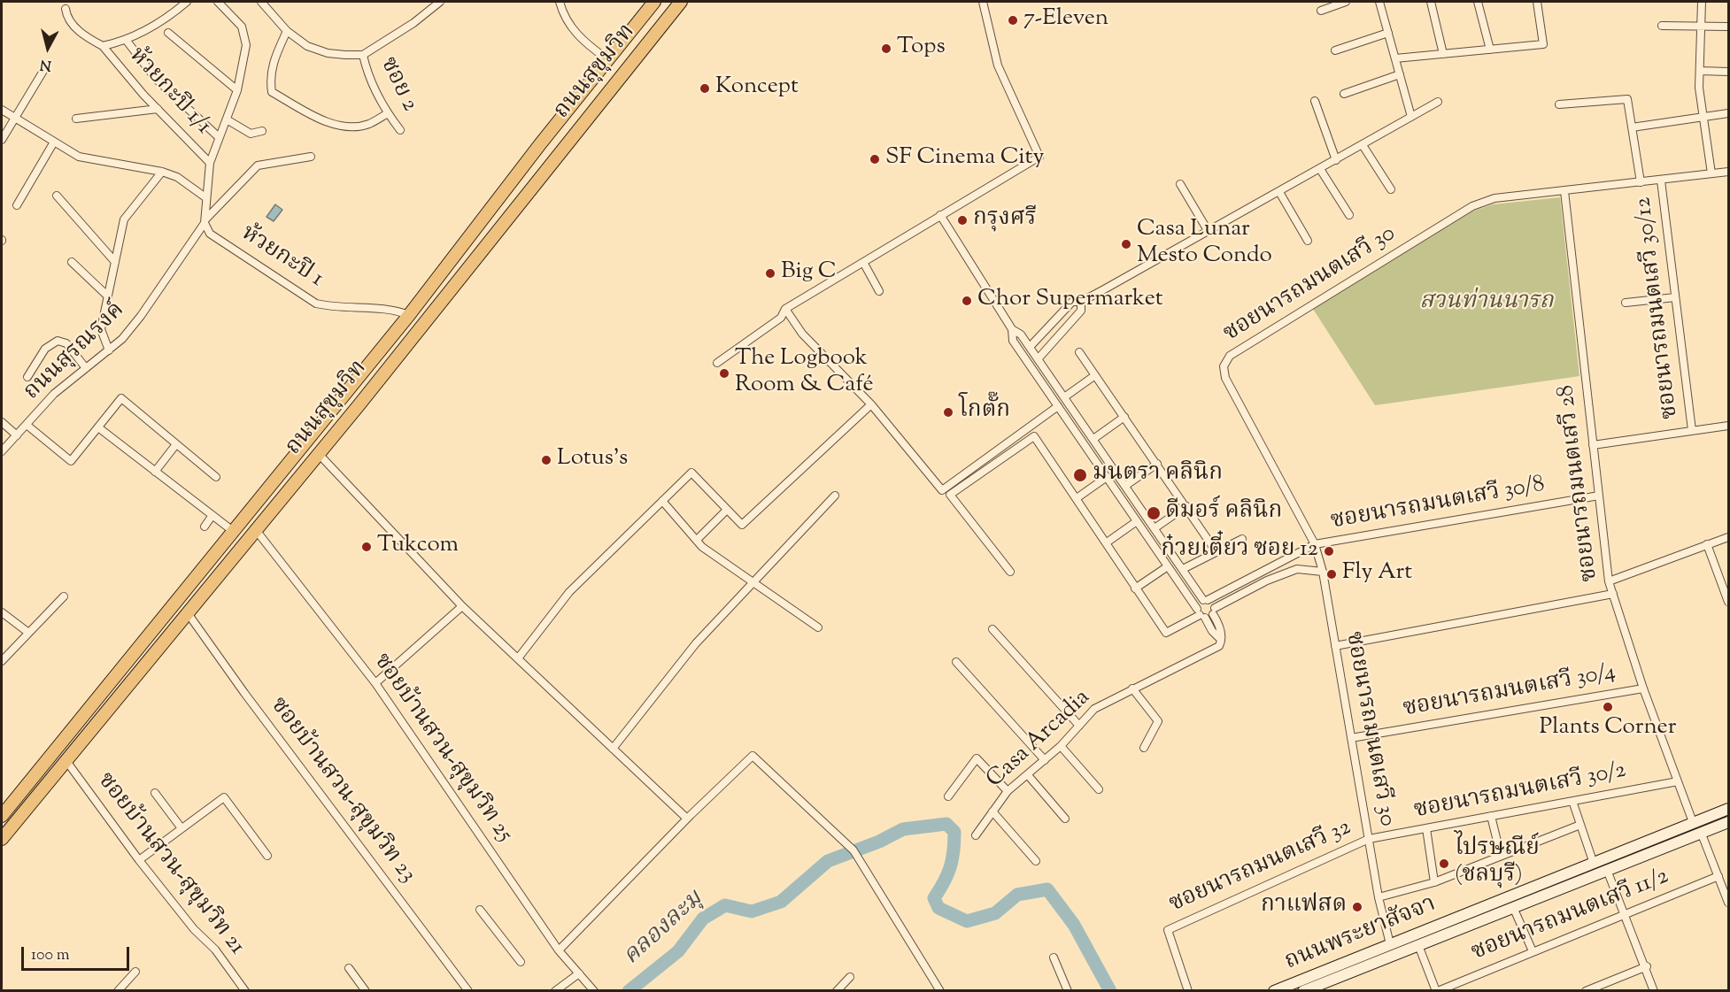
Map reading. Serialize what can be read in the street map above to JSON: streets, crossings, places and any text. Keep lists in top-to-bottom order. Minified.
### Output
{"streets":{"main road":["ถนนสุขุมวิท","ถนนพระยาสัจจา"],"street":["ซอย 2","ห้วยกะปิ 1/1","ห้วยกะปิ 1","ซอยนารถมนตเสวี 30","ซอยนารถมนตเสวี 30/12","ถนนสุรณรงค์","ซอยนารถมนตเสวี 28","ซอยนารถมนตเสวี 30/8","ซอยนารถมนตเสวี 30/4","Casa Arcadia","ซอยบ้านสวน-สุขุมวิท 25","ซอยบ้านสวน-สุขุมวิท 23","ซอยนารถมนตเสวี 30/2","ซอยบ้านสวน-สุขุมวิท 21","ซอยนารถมนตเสวี 32","ซอยนารถมนตเสวี 11/2"]},"crossings":[["ถนนสุขุมวิท","ห้วยกะปิ 1"],["ถนนสุขุมวิท","ซอยบ้านสวน-สุขุมวิท 25"],["ถนนสุขุมวิท","ซอยบ้านสวน-สุขุมวิท 23"],["ถนนสุขุมวิท","ซอยบ้านสวน-สุขุมวิท 21"],["ห้วยกะปิ 1","ถนนสุรณรงค์"],["ซอยนารถมนตเสวี 30","ซอยนารถมนตเสวี 30/12"],["ซอยนารถมนตเสวี 30","ซอยนารถมนตเสวี 28"],["ซอยนารถมนตเสวี 30","ซอยนารถมนตเสวี 30/8"],["ซอยนารถมนตเสวี 30","ซอยนารถมนตเสวี 30/4"],["ซอยนารถมนตเสวี 30","ซอยนารถมนตเสวี 30/2"],["ซอยนารถมนตเสวี 30","ซอยนารถมนตเสวี 32"],["ซอยนารถมนตเสวี 30","ถนนพระยาสัจจา"],["ซอยนารถมนตเสวี 28","ซอยนารถมนตเสวี 30/8"],["ซอยนารถมนตเสวี 28","ซอยนารถมนตเสวี 30/4"],["ซอยนารถมนตเสวี 28","ซอยนารถมนตเสวี 30/2"],["ซอยนารถมนตเสวี 28","ถนนพระยาสัจจา"],["ซอยนารถมนตเสวี 30/2","ซอยนารถมนตเสวี 32"],["ซอยนารถมนตเสวี 11/2","ถนนพระยาสัจจา"]],"water":["คลองละมุ"],"parks":["สวนท่านนารถ"],"places":["7-Eleven","Tops","Koncept","SF Cinema City","กรุงศรี","Casa Lunar Mesto Condo","Big C","Chor Supermarket","The Logbook Room & Café","โกตั๊ก","Lotus's","มนตรา คลินิก","ดีมอร์ คลินิก","Tukcom","ก๋วยเตี๋ยว ซอย 12","Fly Art","Plants Corner","ไปรษณีย์ (ชลบุรี)","กาแฟสด"],"scale_bar":"100 m","north":"bottom"}
